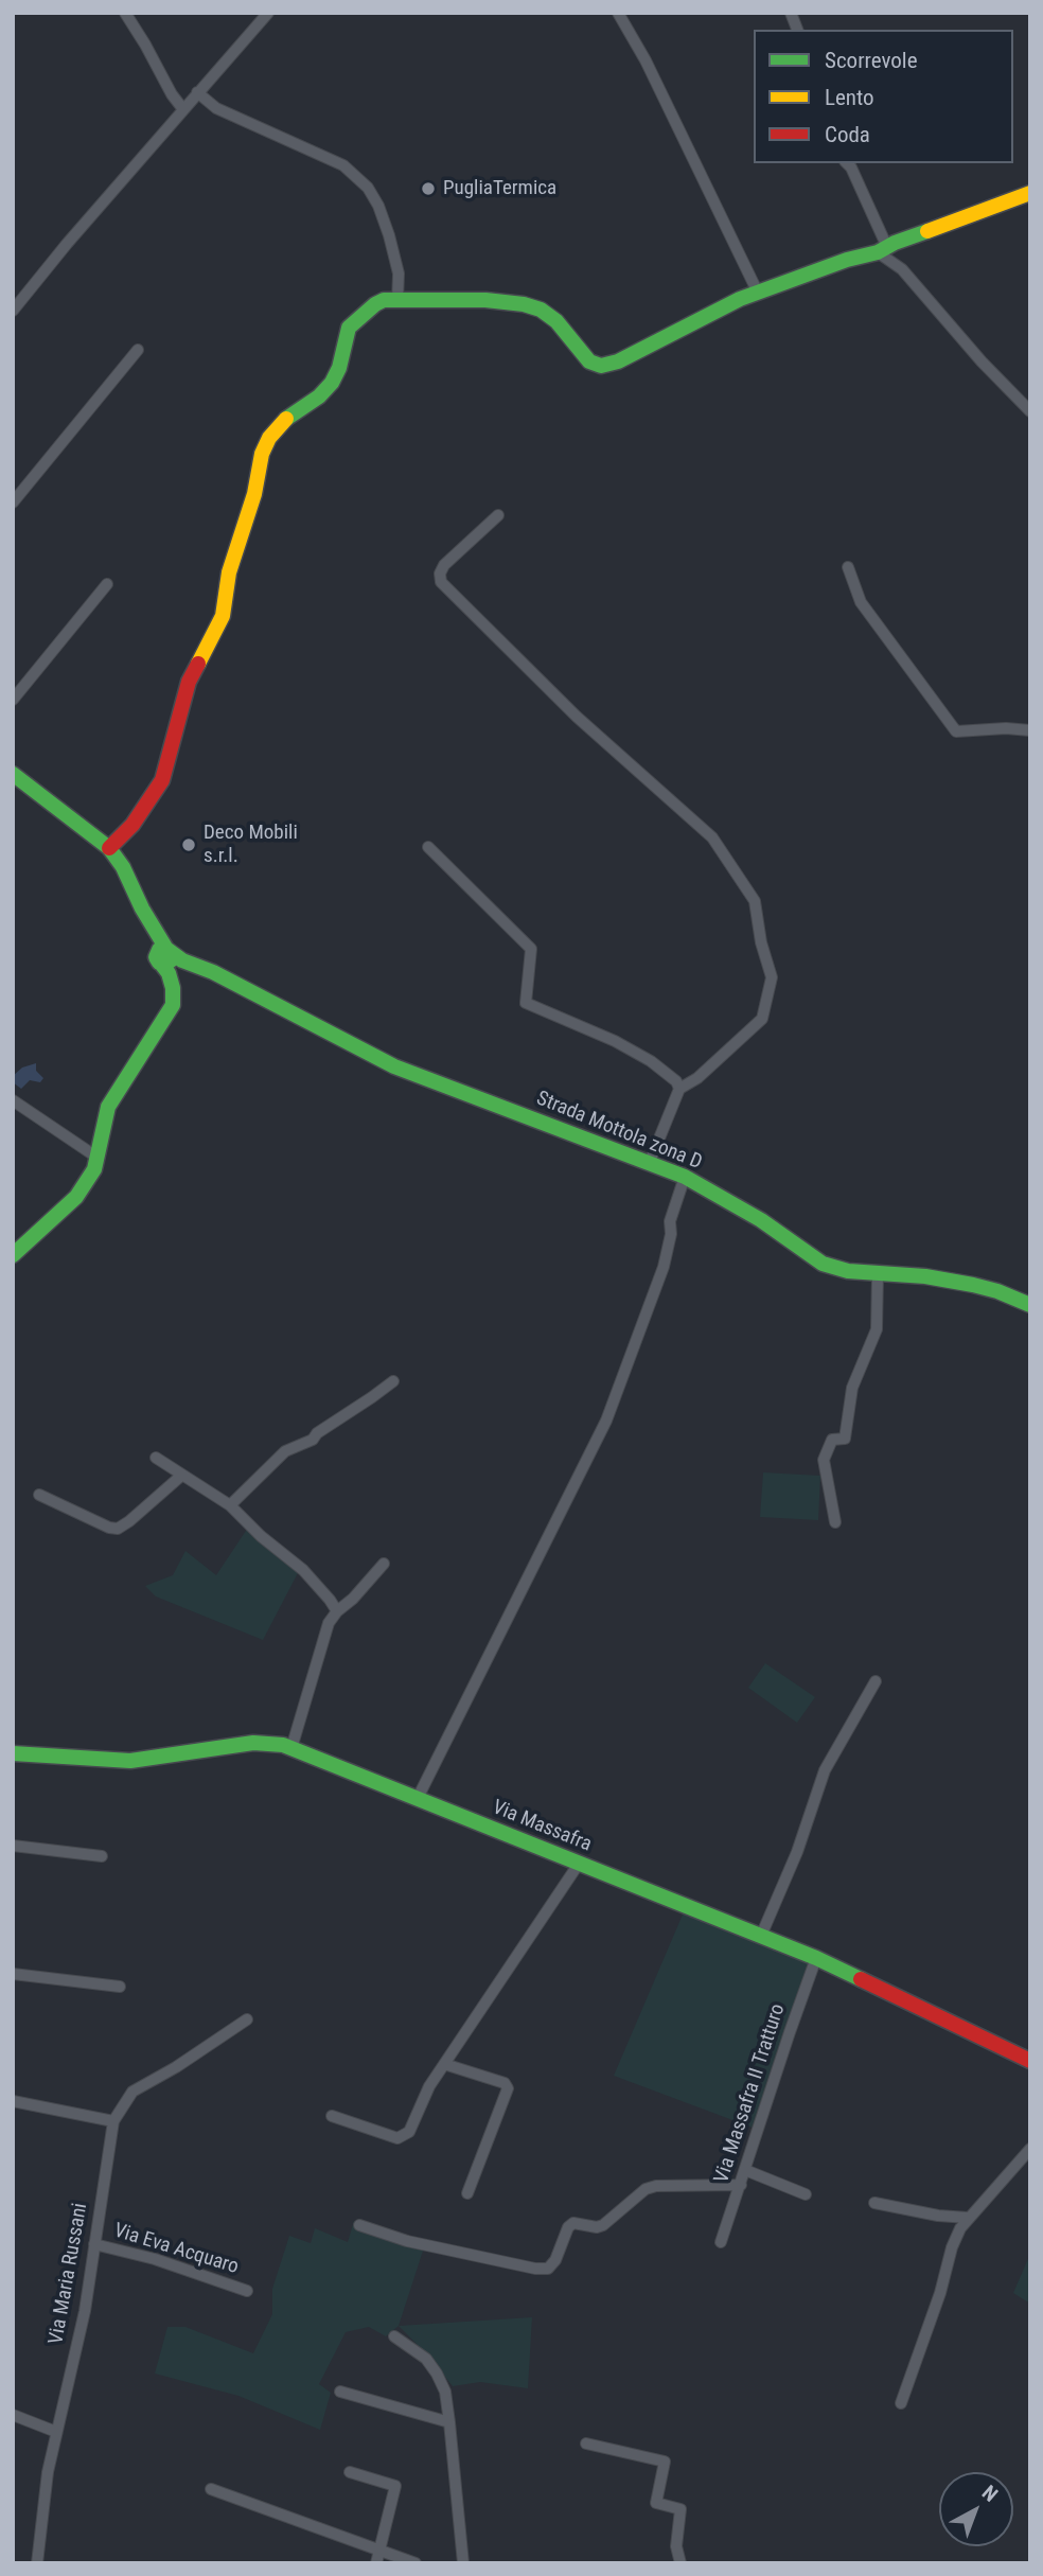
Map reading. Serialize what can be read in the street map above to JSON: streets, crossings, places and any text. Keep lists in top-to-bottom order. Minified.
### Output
{"streets":{"main road":["Strada Mottola zona D","Via Massafra"],"street":["Via Massafra II Tratturo","Via Eva Acquaro","Via Maria Russani"]},"crossings":[["Via Massafra","Via Massafra II Tratturo"],["Via Eva Acquaro","Via Maria Russani"]],"places":["PugliaTermica","Deco Mobili s.r.l."],"legend":["Scorrevole","Lento","Coda"],"north":"top right"}
